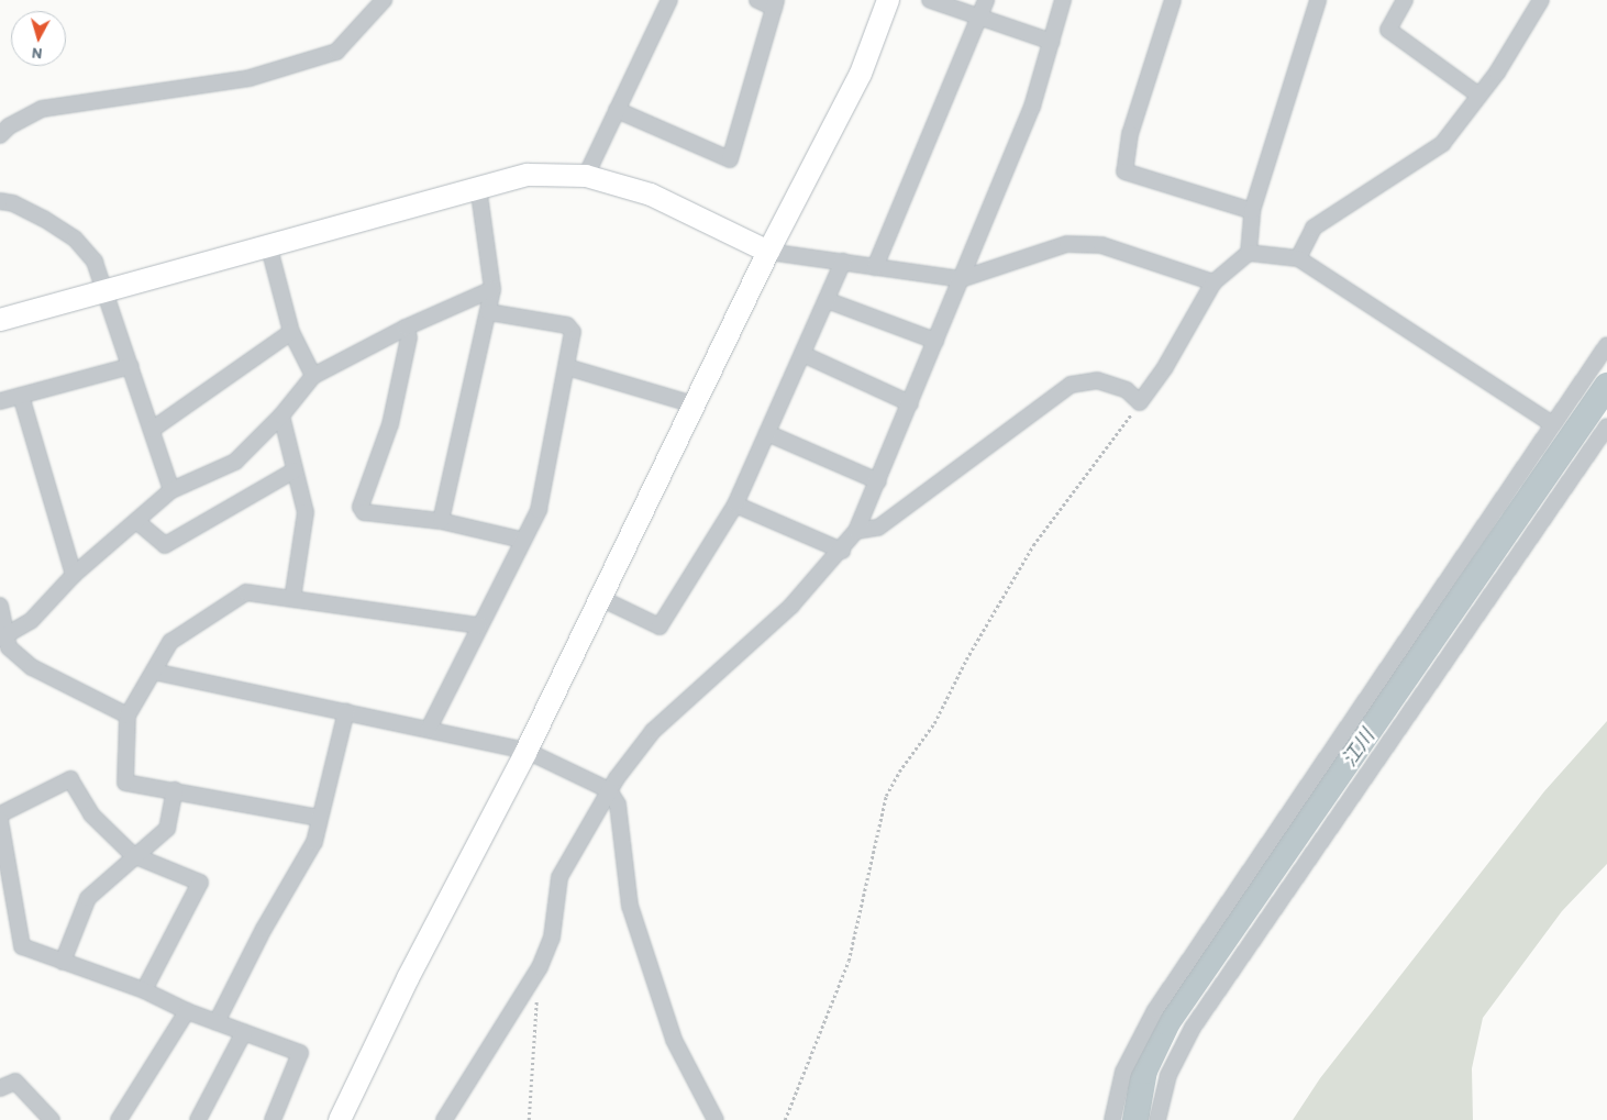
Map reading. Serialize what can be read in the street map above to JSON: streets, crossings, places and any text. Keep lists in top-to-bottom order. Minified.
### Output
{"water":["江川"],"north":"bottom"}
